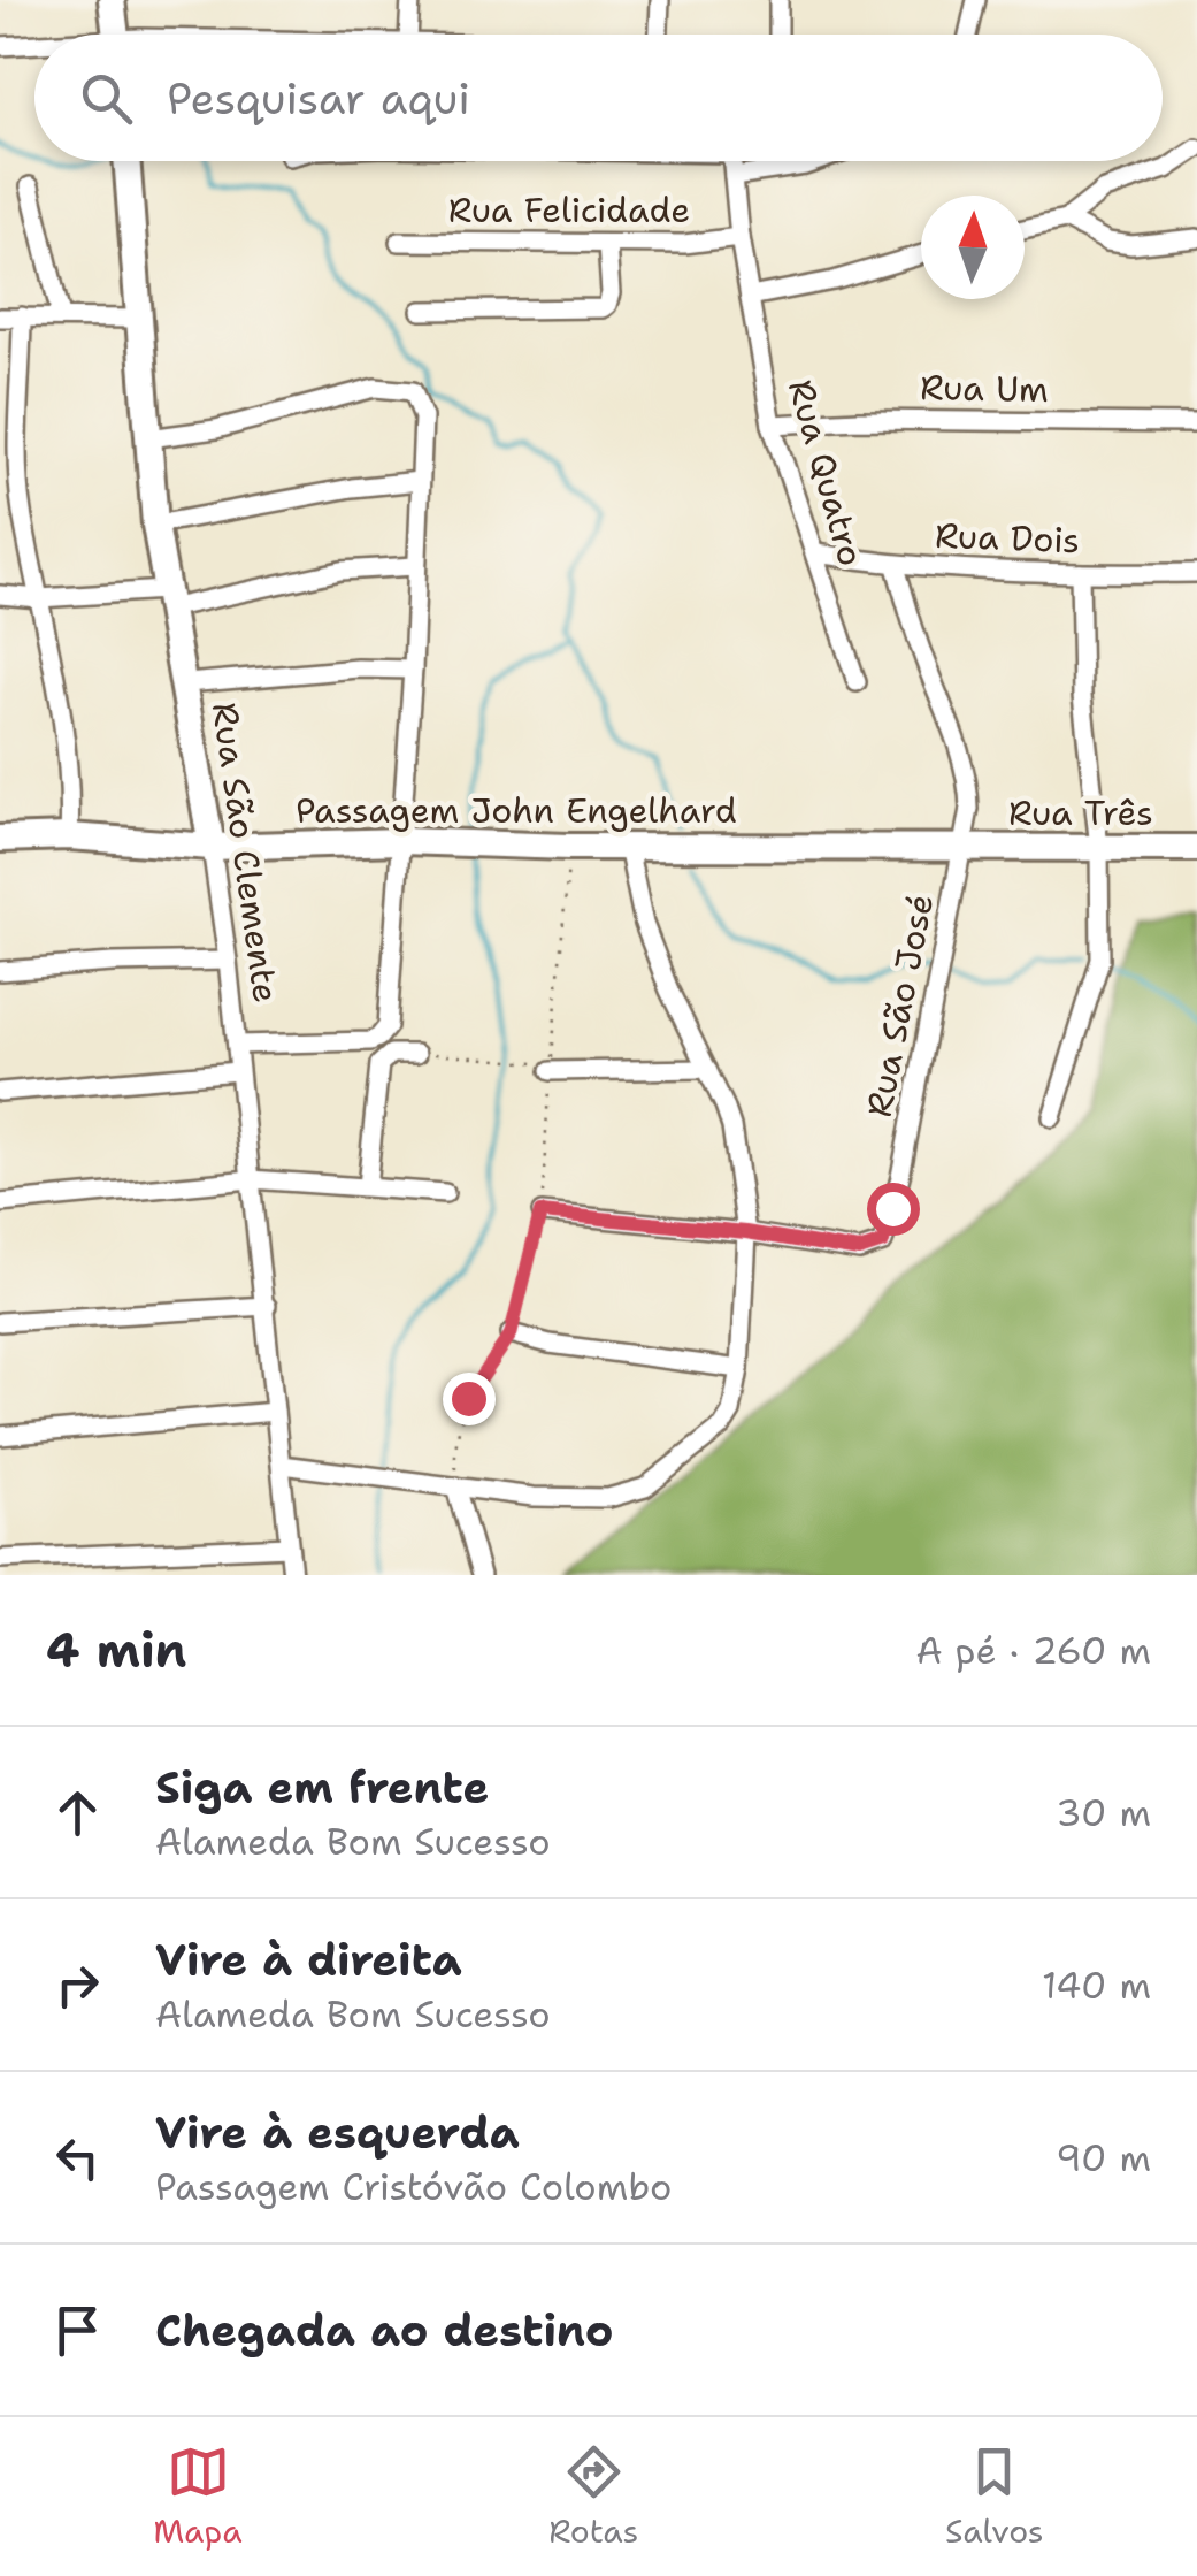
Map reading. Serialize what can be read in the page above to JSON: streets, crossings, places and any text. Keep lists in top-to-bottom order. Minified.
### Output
{"streets":{"main road":["Passagem John Engelhard","Rua Três","Rua São Clemente"],"street":["Rua Felicidade","Rua Um","Rua Quatro","Rua Dois","Rua São José"]},"crossings":[["Rua Felicidade","Rua Quatro"],["Rua Um","Rua Quatro"],["Rua Quatro","Rua Dois"],["Rua Dois","Rua São José"],["Passagem John Engelhard","Rua Três"],["Passagem John Engelhard","Rua São Clemente"],["Passagem John Engelhard","Rua São José"],["Rua Três","Rua São José"]],"north":"top","page":{"search":"Pesquisar aqui","heading":["4 min","A pé · 260 m"],"list":[["Siga em frente","Alameda Bom Sucesso","30 m"],["Vire à direita","Alameda Bom Sucesso","140 m"],["Vire à esquerda","Passagem Cristóvão Colombo","90 m"],"Chegada ao destino"],"nav":["Mapa","Rotas","Salvos"]}}
